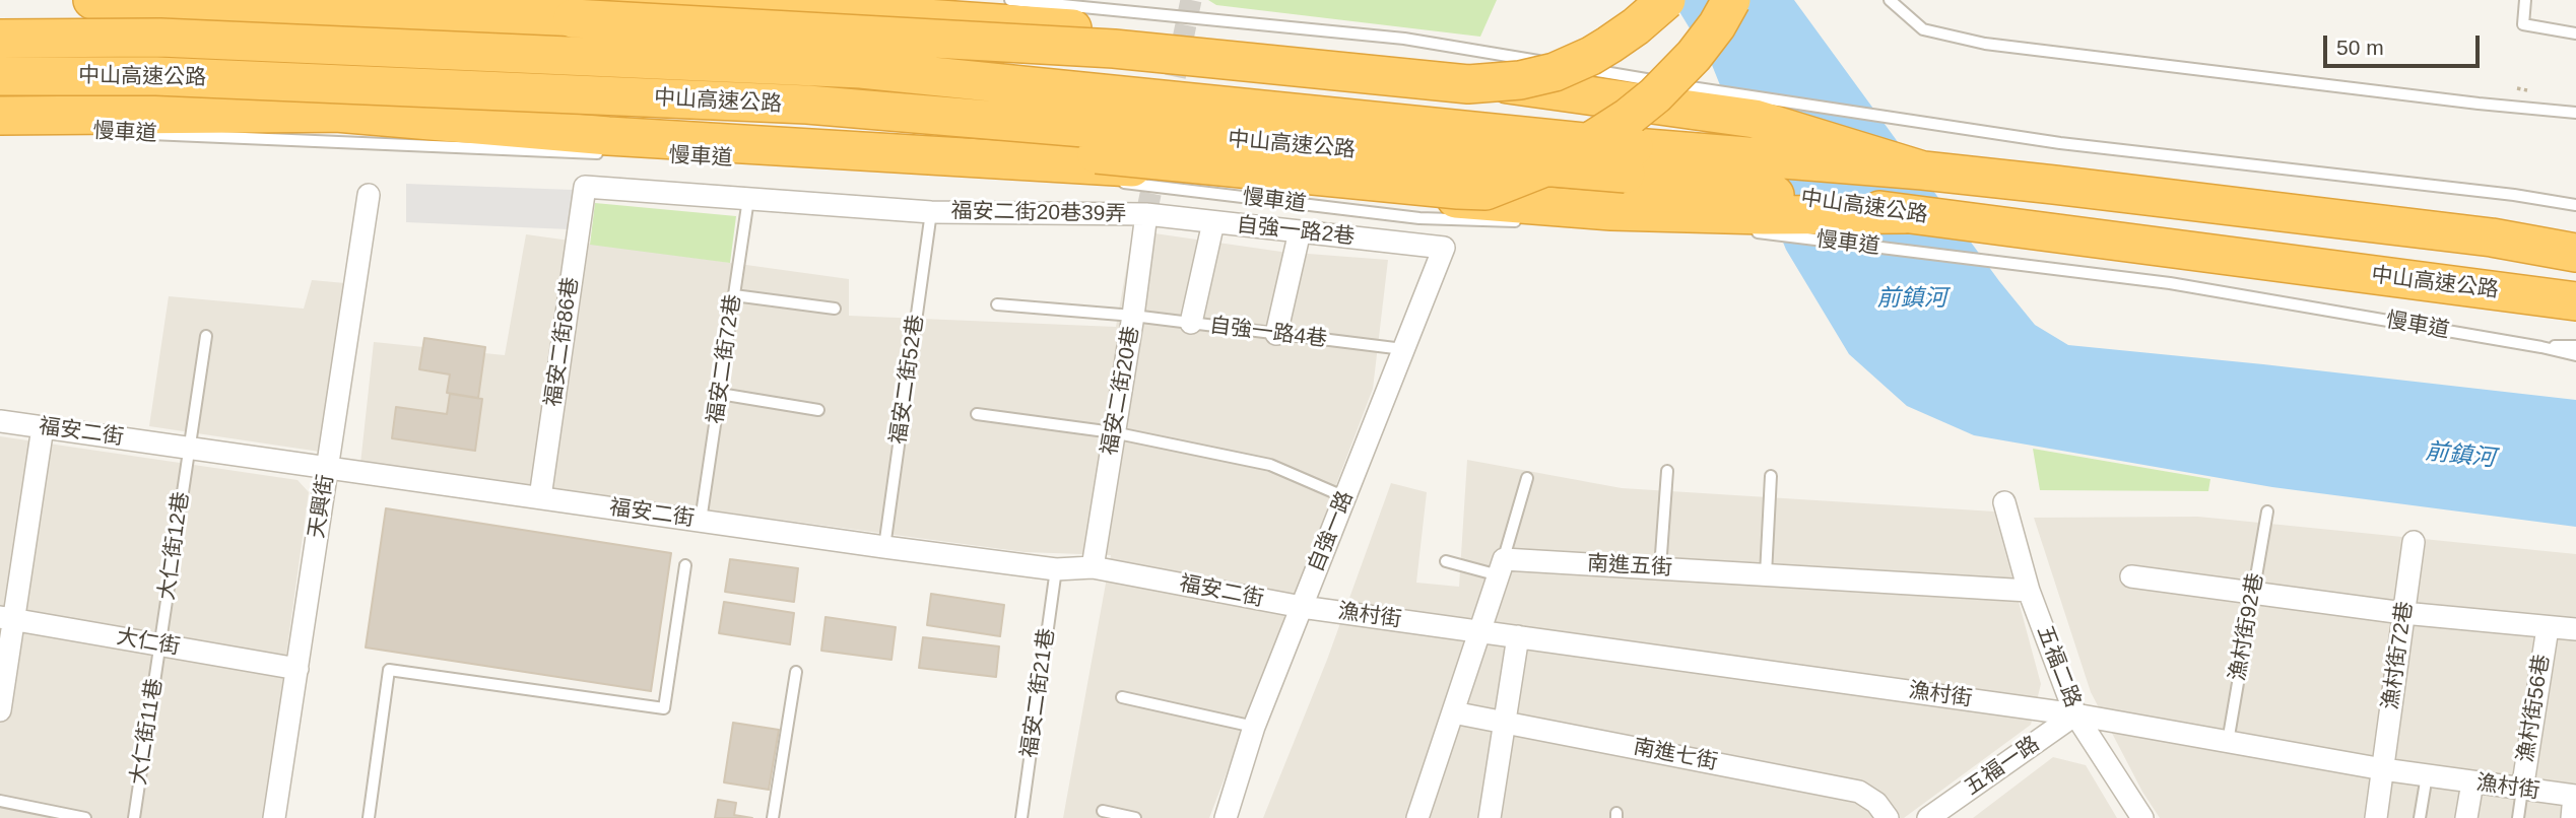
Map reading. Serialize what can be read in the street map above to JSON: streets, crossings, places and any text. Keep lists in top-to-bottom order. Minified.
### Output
{"streets":{"highway":["中山高速公路"],"street":["福安二街20巷39弄","自強一路2巷","福安二街86巷","福安二街20巷","福安二街","天興街","自強一路","南進五街","漁村街","大仁街","漁村街72巷","五福二路","漁村街56巷","南進七街","五福一路"],"lane":["慢車道","自強一路4巷","福安二街72巷","福安二街52巷","大仁街12巷","漁村街92巷","福安二街21巷","大仁街11巷"]},"crossings":[["福安二街20巷39弄","自強一路2巷"],["福安二街20巷39弄","福安二街86巷"],["福安二街20巷39弄","福安二街72巷"],["福安二街20巷39弄","福安二街52巷"],["福安二街20巷39弄","福安二街20巷"],["自強一路2巷","福安二街20巷"],["自強一路2巷","自強一路"],["自強一路4巷","福安二街20巷"],["自強一路4巷","自強一路"],["福安二街86巷","福安二街"],["福安二街72巷","福安二街"],["福安二街52巷","福安二街"],["福安二街20巷","福安二街"],["福安二街","天興街"],["福安二街","自強一路"],["福安二街","大仁街12巷"],["福安二街","漁村街"],["福安二街","福安二街21巷"],["天興街","大仁街"],["自強一路","漁村街"],["大仁街12巷","大仁街"],["大仁街12巷","大仁街11巷"],["南進五街","五福二路"],["漁村街","漁村街92巷"],["漁村街","漁村街72巷"],["漁村街","五福二路"],["漁村街","漁村街56巷"],["漁村街","五福一路"],["漁村街92巷","漁村街56巷"],["大仁街","大仁街11巷"],["漁村街72巷","漁村街56巷"],["五福二路","五福一路"]],"water":["前鎮河"],"scale_bar":"50 m"}
